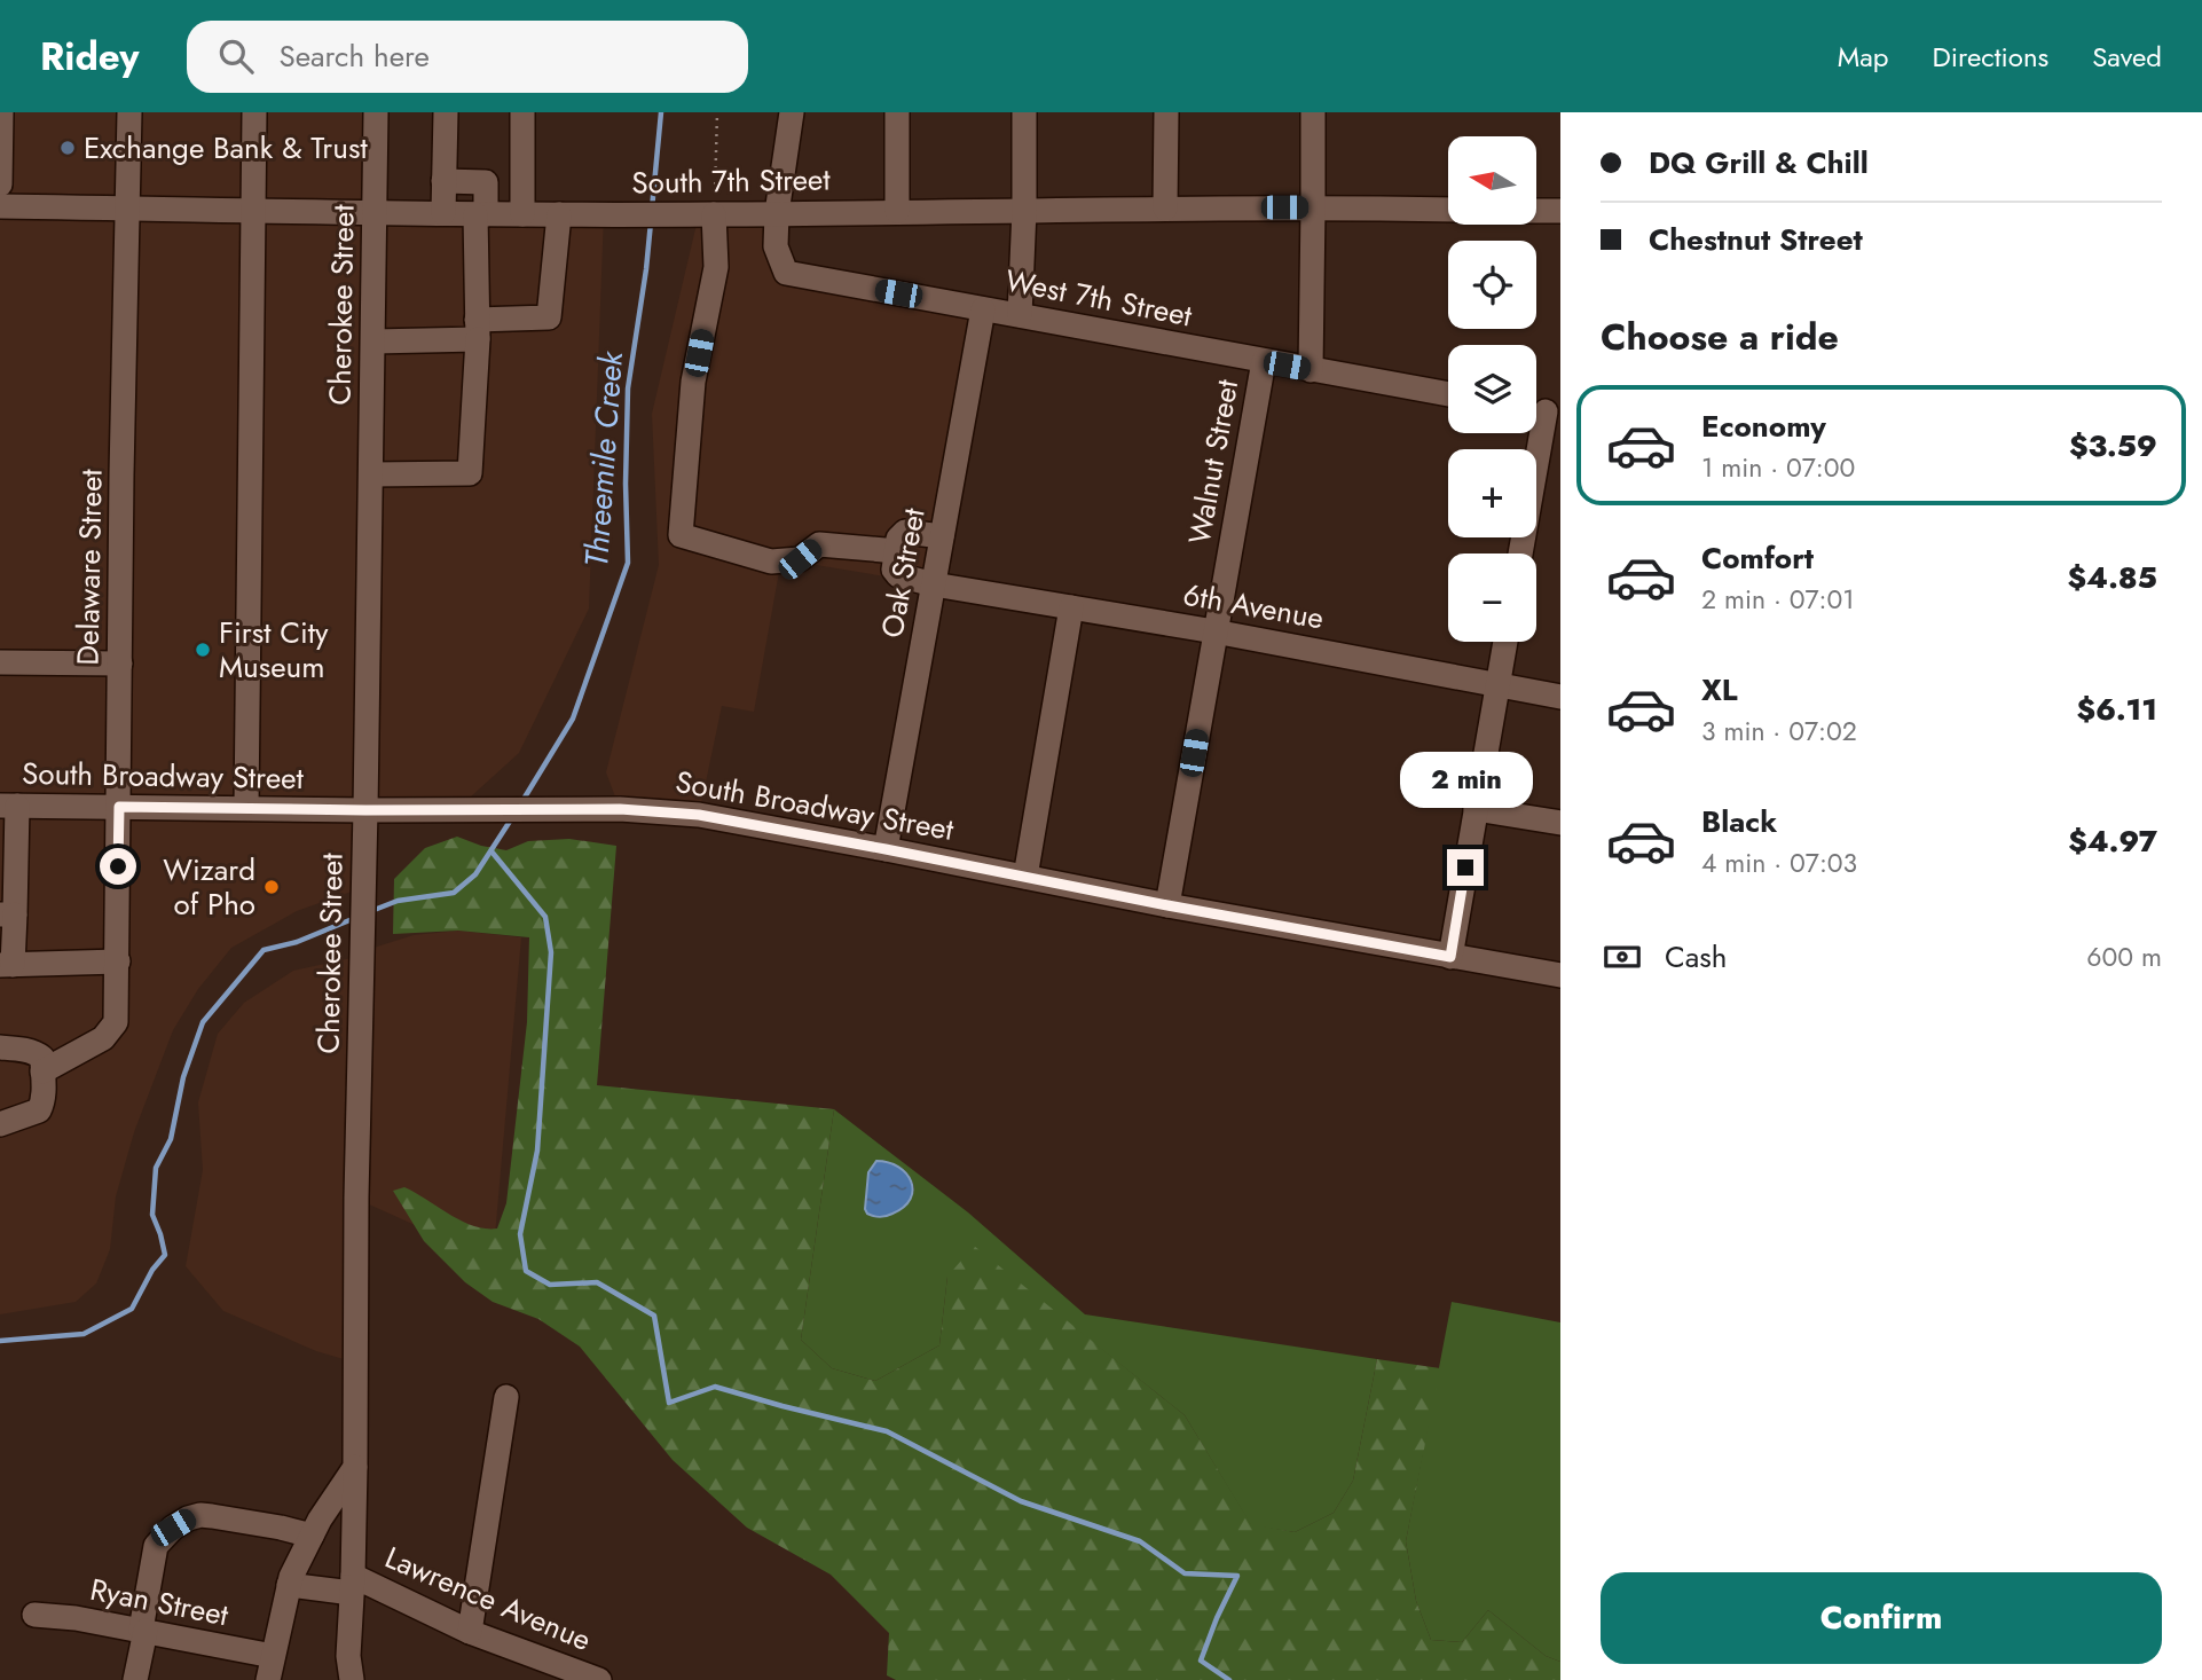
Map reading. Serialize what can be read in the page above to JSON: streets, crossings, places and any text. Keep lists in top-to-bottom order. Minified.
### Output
{"streets":{"street":["South 7th Street","West 7th Street","Cherokee Street","Walnut Street","Delaware Street","Oak Street","6th Avenue","South Broadway Street","Lawrence Avenue","Ryan Street"]},"crossings":[["South 7th Street","West 7th Street"],["South 7th Street","Cherokee Street"],["South 7th Street","Delaware Street"],["West 7th Street","Walnut Street"],["West 7th Street","Oak Street"],["Cherokee Street","South Broadway Street"],["Cherokee Street","Lawrence Avenue"],["Walnut Street","6th Avenue"],["Walnut Street","South Broadway Street"],["Delaware Street","South Broadway Street"],["Oak Street","6th Avenue"],["Oak Street","South Broadway Street"]],"water":["Threemile Creek"],"places":["Exchange Bank & Trust","First City Museum","Wizard of Pho"],"north":"left","page":{"header":"Ridey","search":"Search here","nav":["Map","Directions","Saved"],"banner":["DQ Grill & Chill","Chestnut Street"],"map_buttons":["+","−"],"heading":"Choose a ride","list":[{"name":"Economy","note":"1 min · 07:00","value":"$3.59"},{"name":"Comfort","note":"2 min · 07:01","value":"$4.85"},{"name":"XL","note":"3 min · 07:02","value":"$6.11"},{"name":"Black","note":"4 min · 07:03","value":"$4.97"}],"bubble":"2 min","pay":["Cash","600 m"],"buttons":"Confirm"}}
